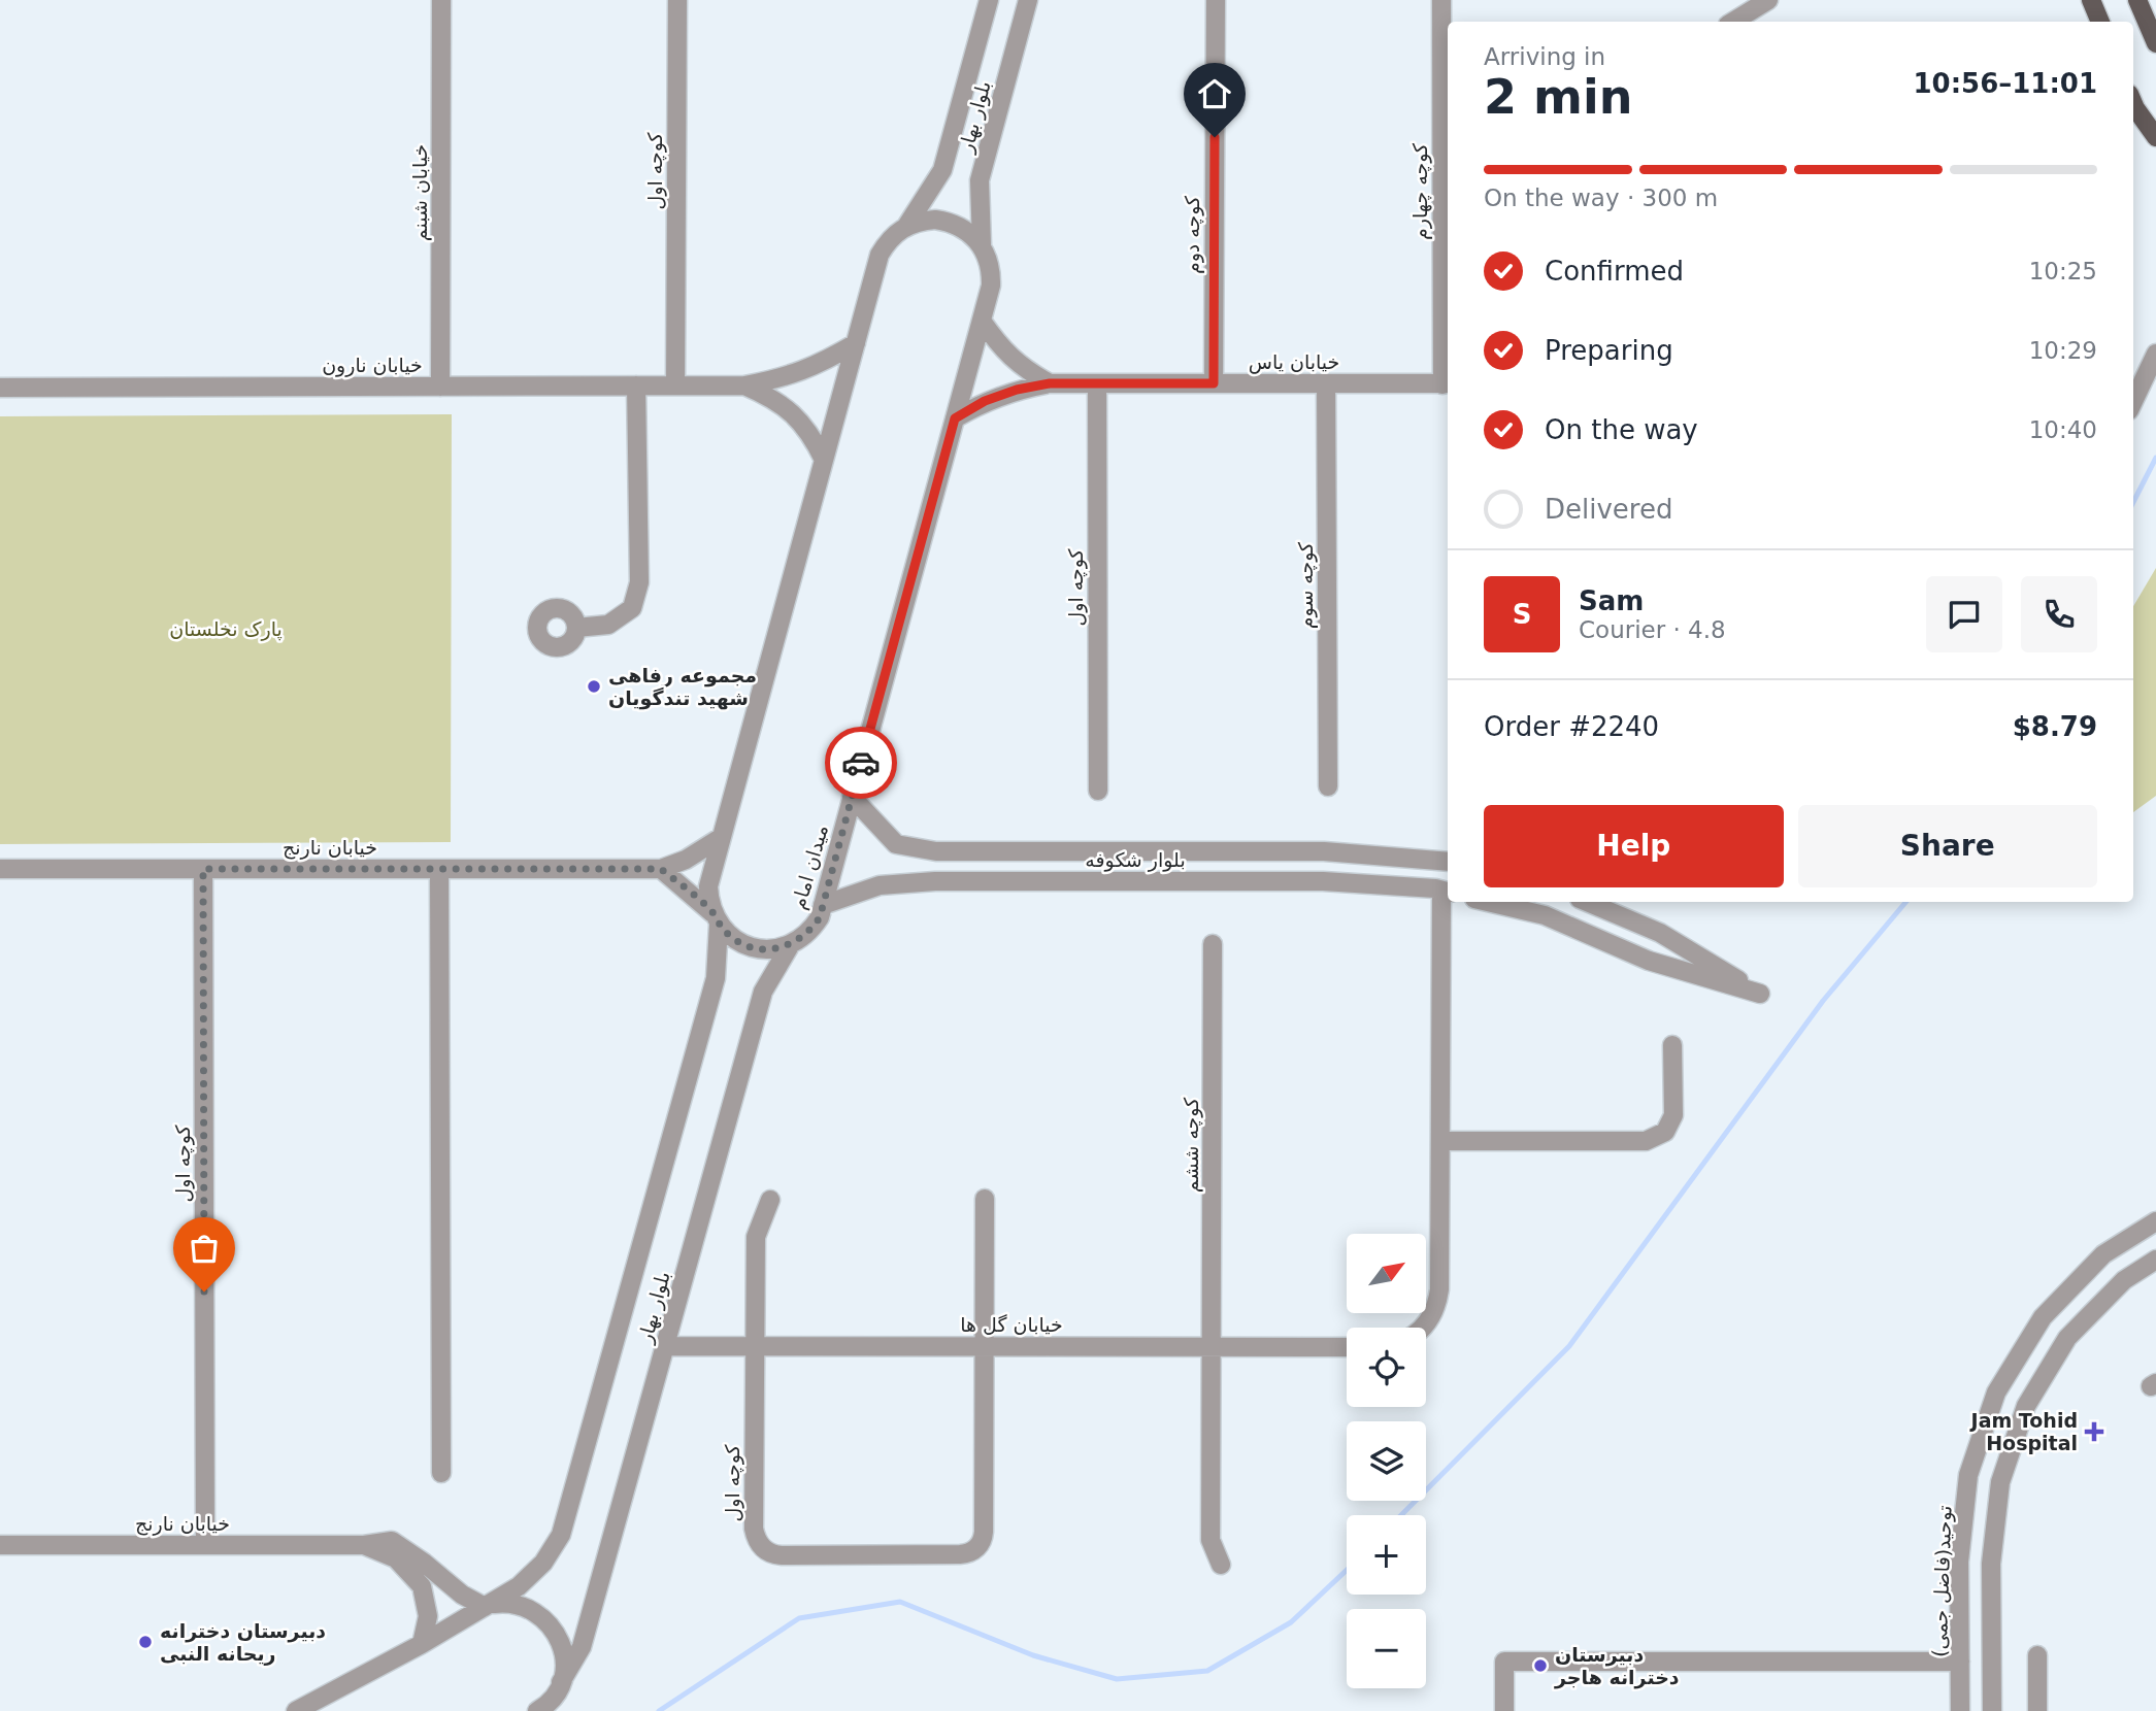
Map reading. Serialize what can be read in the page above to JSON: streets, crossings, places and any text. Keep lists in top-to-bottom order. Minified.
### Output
{"streets":{"street":["بلوار بهار","کوچه اول","کوچه چهارم","خیابان شبنم","خیابان یاس","خیابان نارون","کوچه سوم","خیابان نارنج","بلوار شکوفه","میدان امام","کوچه ششم","خیابان گل ها","توحید(فاضل جمی)"]},"crossings":[["بلوار بهار","خیابان نارنج"],["بلوار بهار","میدان امام"],["بلوار بهار","خیابان گل ها"],["کوچه اول","خیابان یاس"],["کوچه اول","خیابان نارون"],["کوچه اول","خیابان نارنج"],["کوچه اول","خیابان گل ها"],["کوچه چهارم","خیابان یاس"],["خیابان شبنم","خیابان نارون"],["خیابان یاس","کوچه سوم"],["خیابان یاس","میدان امام"],["بلوار شکوفه","میدان امام"],["کوچه ششم","خیابان گل ها"]],"parks":["پارک نخلستان"],"places":{"other":["مجموعه رفاهی شهید تندگویان","دبیرستان دخترانه ریحانه النبی","دبیرستان دخترانه هاجر"],"health":["Jam Tohid Hospital"]},"north":"top right","page":{"heading":["2 min","Arriving in","10:56–11:01"],"panel":["Sam","Courier · 4.8","Order #2240","$8.79"],"bar":"On the way · 300 m","list":[["Confirmed","10:25"],["Preparing","10:29"],["On the way","10:40"],"Delivered"],"round":"S","buttons":["Help","Share"],"map_buttons":["+","−"]}}
